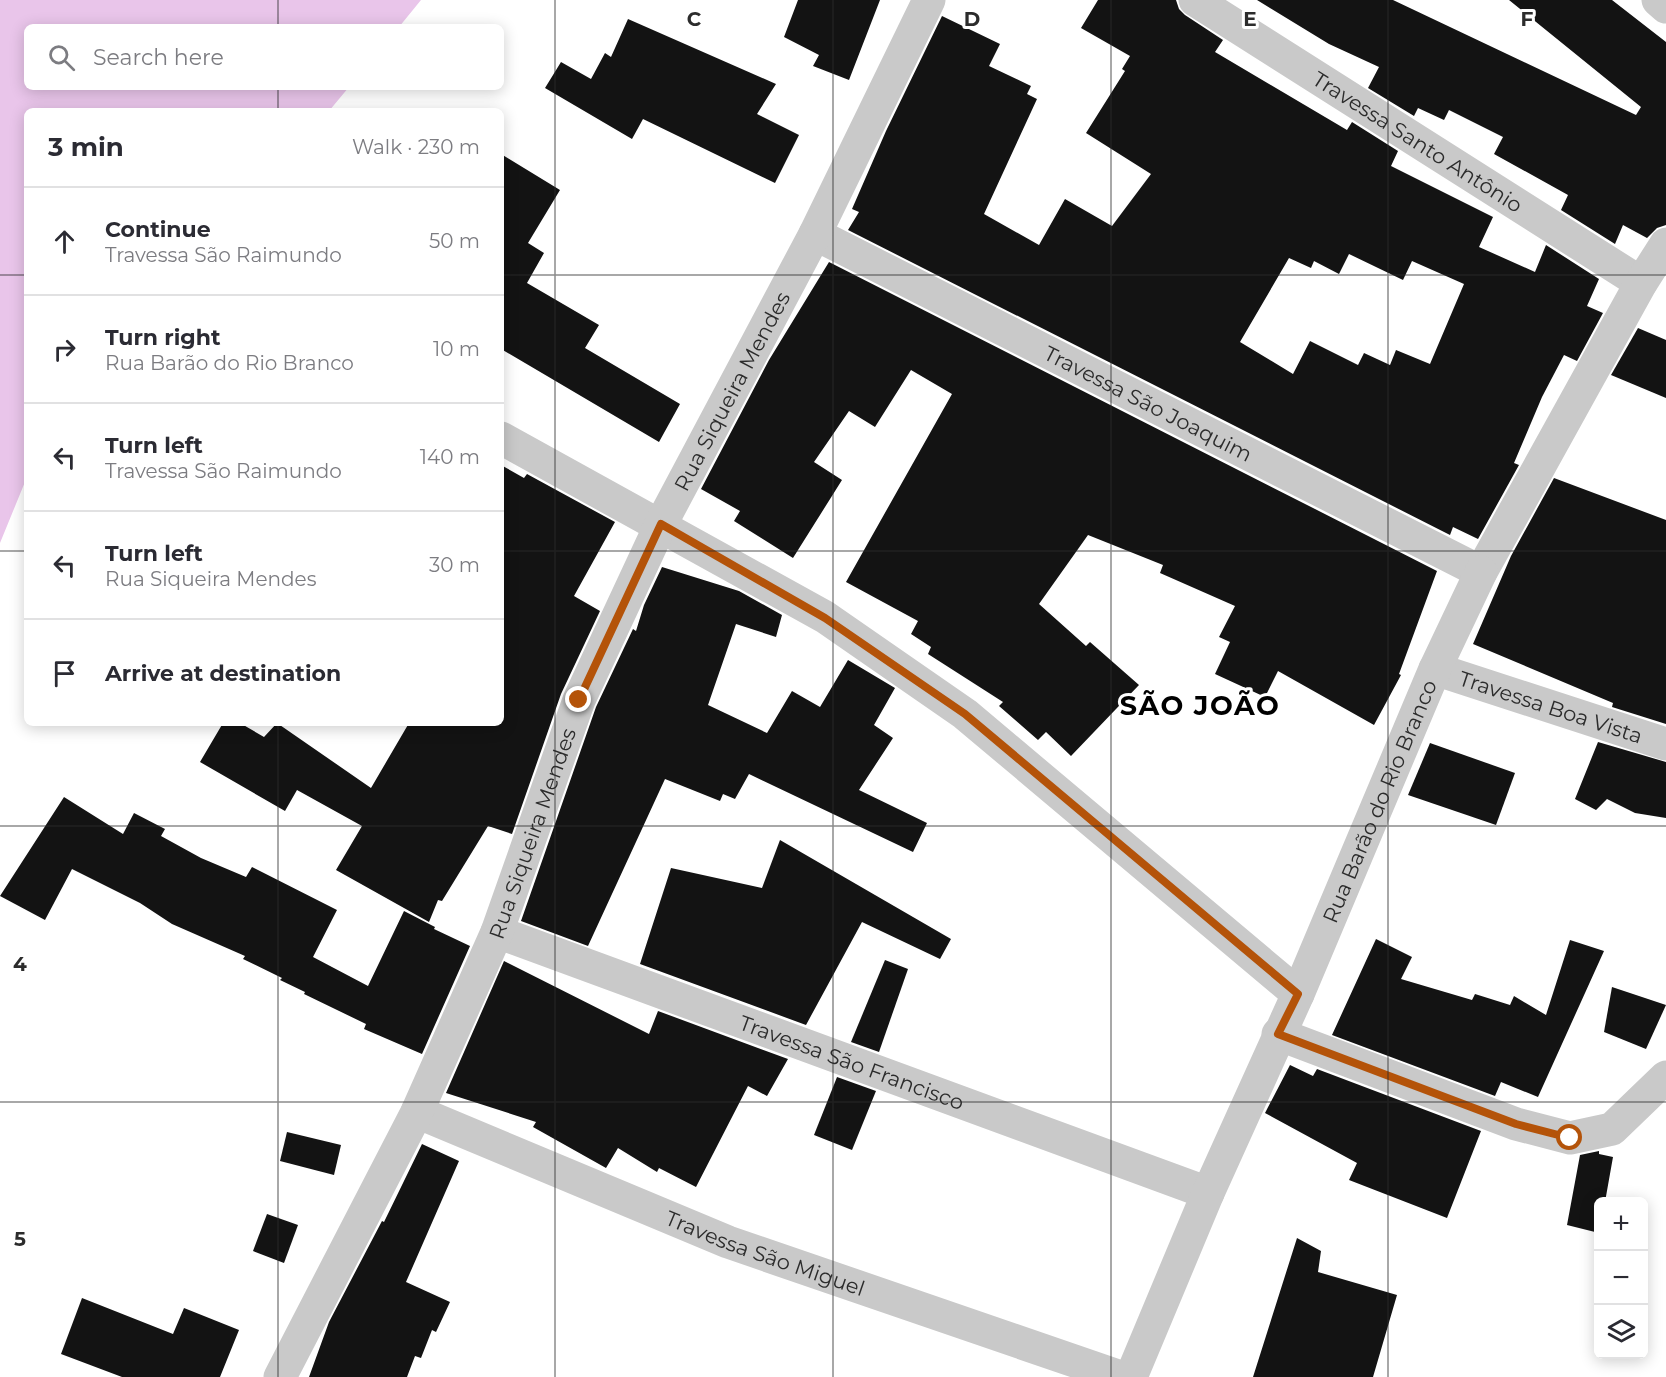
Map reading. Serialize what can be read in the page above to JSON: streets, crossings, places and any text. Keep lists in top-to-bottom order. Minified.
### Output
{"streets":{"street":["Travessa Santo Antônio","Rua Siqueira Mendes","Travessa São Joaquim","Travessa Boa Vista","Rua Barão do Rio Branco","Travessa São Francisco","Travessa São Miguel"]},"crossings":[["Travessa Santo Antônio","Rua Barão do Rio Branco"],["Rua Siqueira Mendes","Travessa São Joaquim"],["Rua Siqueira Mendes","Travessa São Francisco"],["Rua Siqueira Mendes","Travessa São Miguel"],["Travessa São Joaquim","Rua Barão do Rio Branco"],["Travessa Boa Vista","Rua Barão do Rio Branco"],["Rua Barão do Rio Branco","Travessa São Francisco"]],"districts":["SÃO JOÃO"],"page":{"search":"Search here","heading":["3 min","Walk · 230 m"],"list":[["Continue","Travessa São Raimundo","50 m"],["Turn right","Rua Barão do Rio Branco","10 m"],["Turn left","Travessa São Raimundo","140 m"],["Turn left","Rua Siqueira Mendes","30 m"],"Arrive at destination"],"map_buttons":["+","−"]},"grid":{"columns":["C","D","E","F"],"rows":["4","5"]}}
